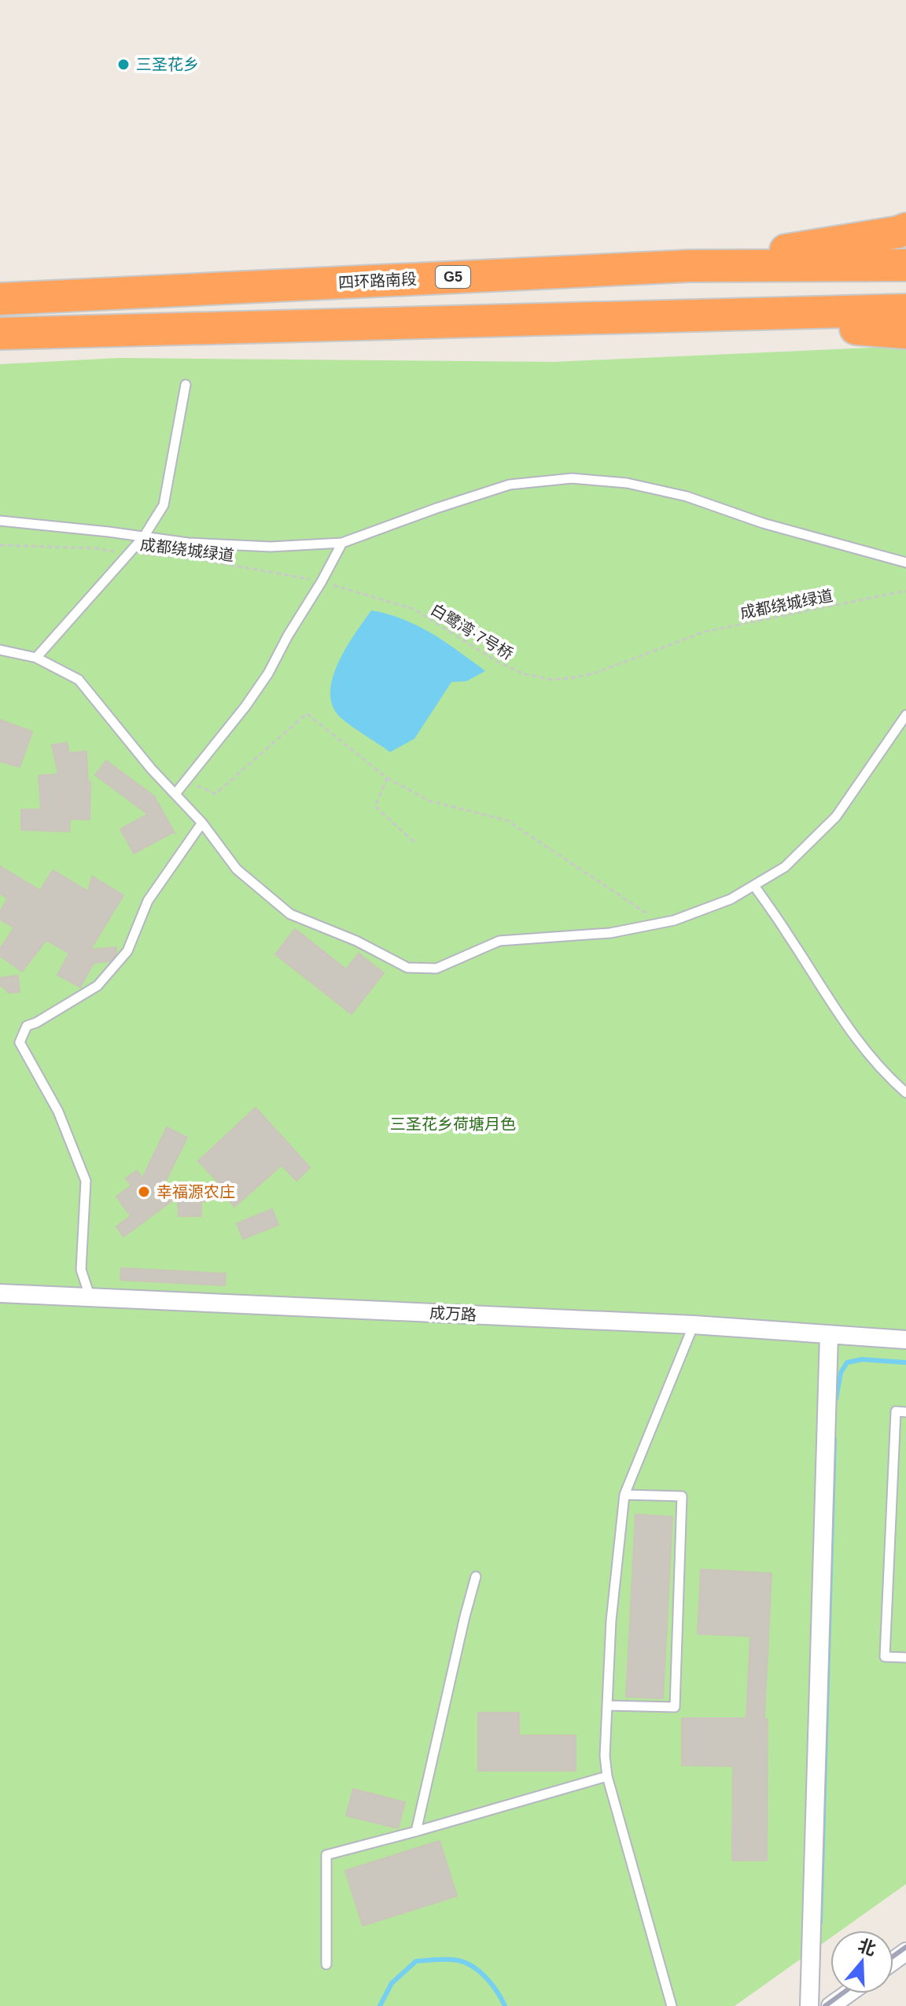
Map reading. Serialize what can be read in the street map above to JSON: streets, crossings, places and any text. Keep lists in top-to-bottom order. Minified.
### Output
{"streets":{"highway":["G5","四环路南段"],"street":["成万路"],"path":["成都绕城绿道","白鹭湾·7号桥"]},"crossings":[["成都绕城绿道","白鹭湾·7号桥"]],"parks":["三圣花乡荷塘月色"],"places":["三圣花乡","幸福源农庄"],"north":"top"}
